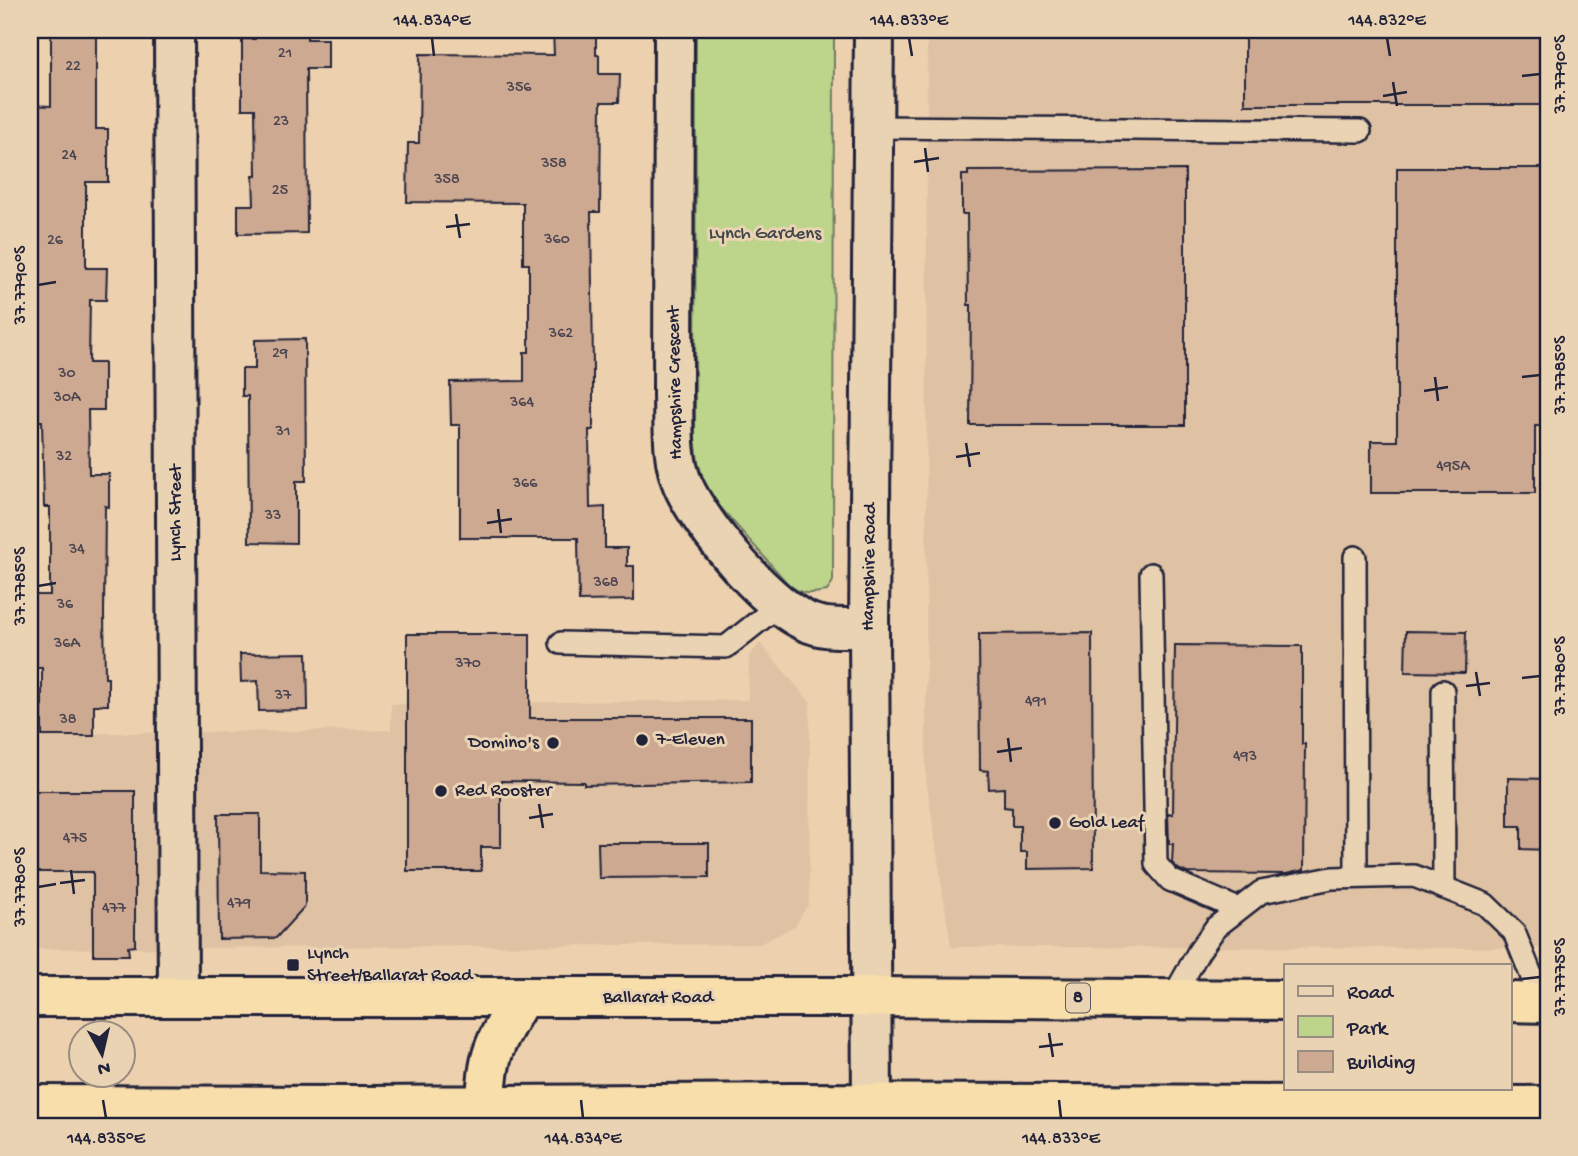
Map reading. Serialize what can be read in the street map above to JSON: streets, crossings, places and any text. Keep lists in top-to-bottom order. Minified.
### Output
{"streets":{"highway":["Ballarat Road","8"],"street":["Hampshire Crescent","Lynch Street","Hampshire Road"]},"crossings":[["Hampshire Crescent","Hampshire Road"],["Lynch Street","Ballarat Road"],["Hampshire Road","Ballarat Road"]],"parks":["Lynch Gardens"],"places":{"other":["7-Eleven","Domino's","Red Rooster","Gold Leaf"],"transit":["Lynch Street/Ballarat Road"]},"house_numbers":["21","22","356","23","24","358","358","25","360","26","362","29","30","30A","364","31","32","495A","366","33","34","368","36","36A","370","37","491","38","493","475","479","477"],"legend":["Road","Park","Building"],"north":"bottom","coordinates":["144.834°E","144.833°E","144.832°E","37.7790°S","37.7785°S","37.7780°S","37.7775°S","144.835°E"]}
